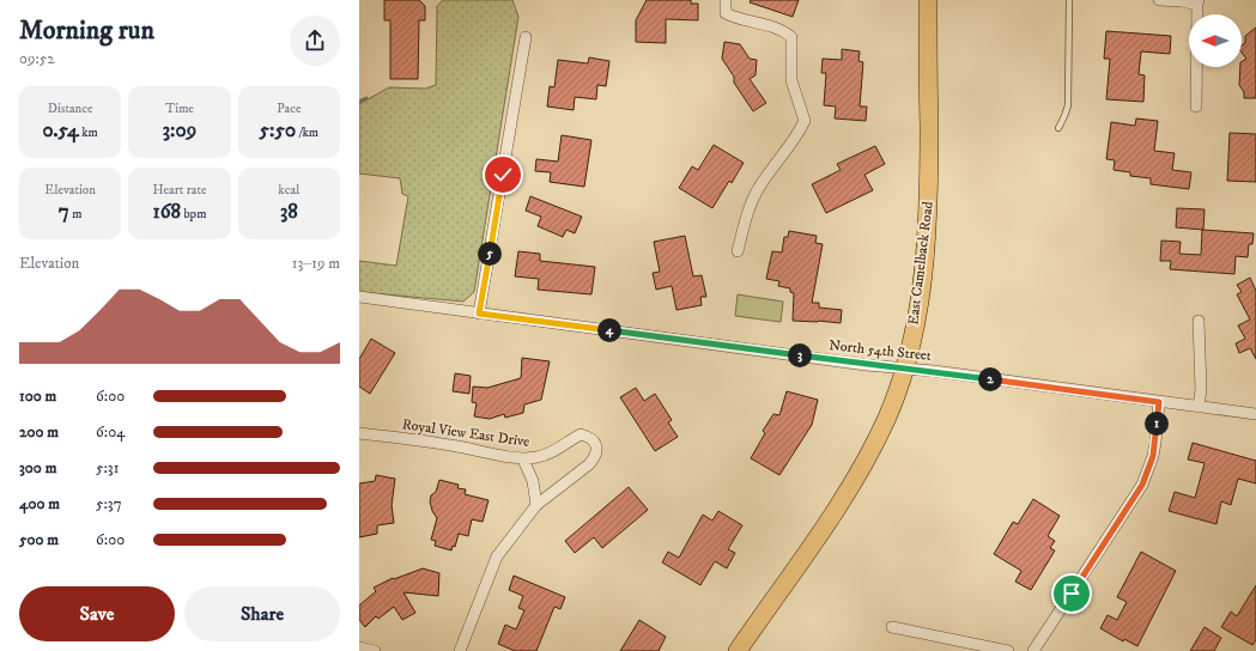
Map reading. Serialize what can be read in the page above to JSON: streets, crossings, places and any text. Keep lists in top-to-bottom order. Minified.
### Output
{"streets":{"main road":["East Camelback Road"],"street":["North 54th Street","Royal View East Drive"]},"crossings":[["East Camelback Road","North 54th Street"]],"north":"left","page":{"heading":["Morning run","09:52"],"stats":[["Distance","0.54 km"],["Time","3:09"],["Pace","5:50 /km"],["Elevation","7 m"],["Heart rate","168 bpm"],["kcal","38"]],"pins":["5","4","3","2","1"],"chart":["Elevation","13–19 m"],"list":[{"name":"100 m","note":"6:00"},{"name":"200 m","note":"6:04"},{"name":"300 m","note":"5:31"},{"name":"400 m","note":"5:37"},{"name":"500 m","note":"6:00"}],"buttons":["Save","Share"]}}
